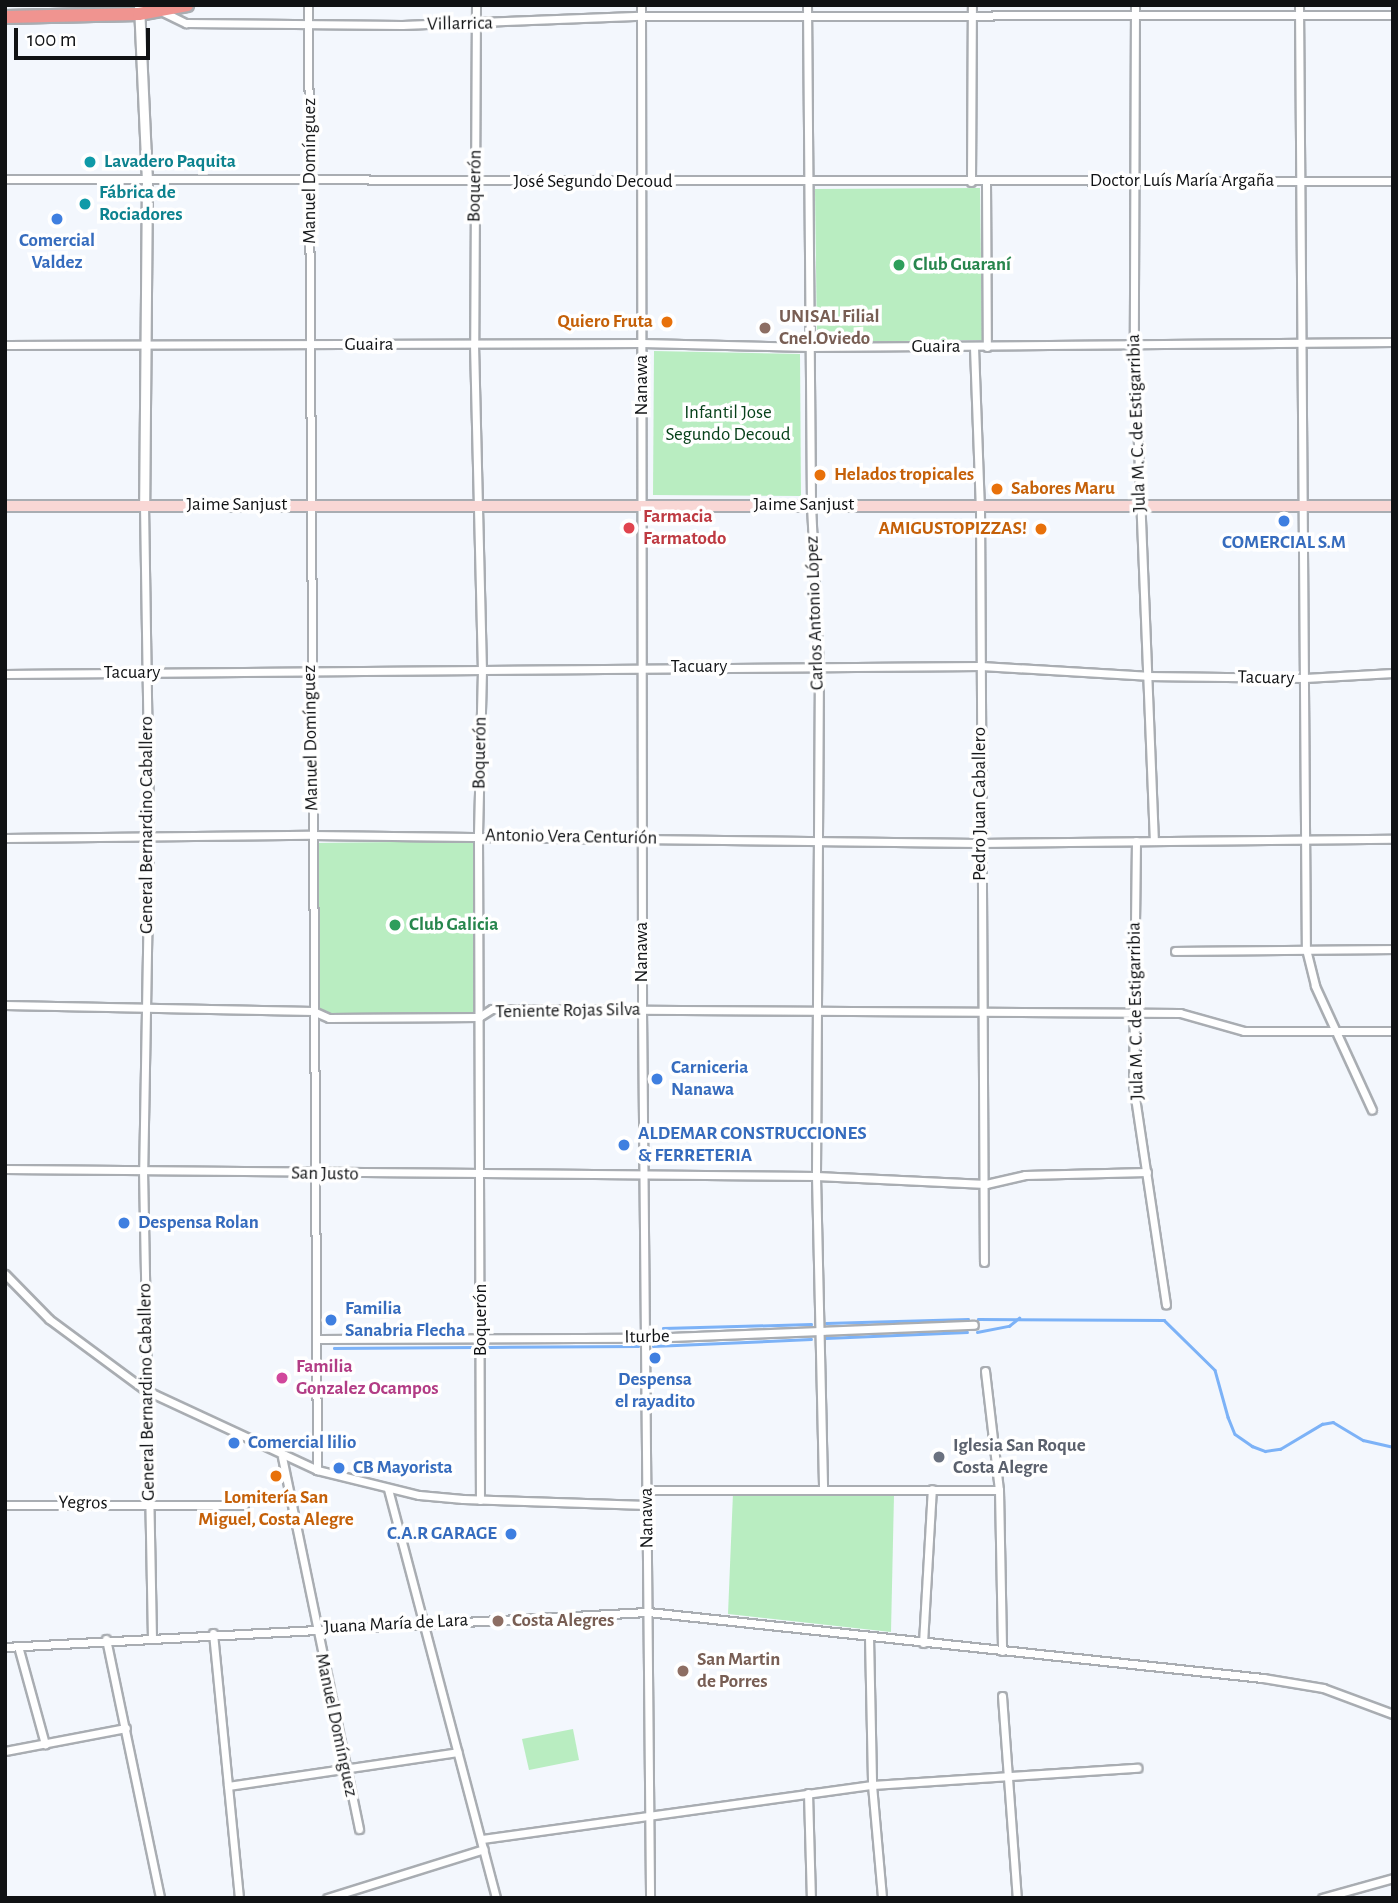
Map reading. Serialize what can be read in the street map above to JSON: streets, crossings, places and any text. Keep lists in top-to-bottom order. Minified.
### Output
{"streets":{"main road":["Jaime Sanjust"],"street":["Villarrica","Manuel Domínguez","Doctor Luís María Argaña","José Segundo Decoud","Boquerón","Guaira","Nanawa","Jula M. C. de Estigarribia","Carlos Antonio López","Tacuary","Pedro Juan Caballero","General Bernardino Caballero","Antonio Vera Centurión","Teniente Rojas Silva","San Justo","Iturbe","Yegros","Juana María de Lara"]},"crossings":[["Villarrica","Manuel Domínguez"],["Villarrica","Boquerón"],["Villarrica","Nanawa"],["Villarrica","Jula M. C. de Estigarribia"],["Villarrica","Carlos Antonio López"],["Manuel Domínguez","José Segundo Decoud"],["Manuel Domínguez","Guaira"],["Manuel Domínguez","Jaime Sanjust"],["Manuel Domínguez","Tacuary"],["Manuel Domínguez","Antonio Vera Centurión"],["Manuel Domínguez","Teniente Rojas Silva"],["Manuel Domínguez","San Justo"],["Manuel Domínguez","Iturbe"],["Manuel Domínguez","Juana María de Lara"],["Doctor Luís María Argaña","José Segundo Decoud"],["Doctor Luís María Argaña","Jula M. C. de Estigarribia"],["José Segundo Decoud","Boquerón"],["José Segundo Decoud","Nanawa"],["José Segundo Decoud","Carlos Antonio López"],["José Segundo Decoud","General Bernardino Caballero"],["Boquerón","Guaira"],["Boquerón","Jaime Sanjust"],["Boquerón","Tacuary"],["Boquerón","Antonio Vera Centurión"],["Boquerón","Teniente Rojas Silva"],["Boquerón","San Justo"],["Boquerón","Iturbe"],["Guaira","Nanawa"],["Guaira","Jula M. C. de Estigarribia"],["Guaira","Carlos Antonio López"],["Guaira","Pedro Juan Caballero"],["Guaira","General Bernardino Caballero"],["Nanawa","Jaime Sanjust"],["Nanawa","Tacuary"],["Nanawa","Antonio Vera Centurión"],["Nanawa","Teniente Rojas Silva"],["Nanawa","San Justo"],["Nanawa","Iturbe"],["Nanawa","Juana María de Lara"],["Jula M. C. de Estigarribia","Jaime Sanjust"],["Jula M. C. de Estigarribia","Tacuary"],["Jula M. C. de Estigarribia","Antonio Vera Centurión"],["Jula M. C. de Estigarribia","Teniente Rojas Silva"],["Jula M. C. de Estigarribia","San Justo"],["Jaime Sanjust","Carlos Antonio López"],["Jaime Sanjust","Pedro Juan Caballero"],["Jaime Sanjust","General Bernardino Caballero"],["Carlos Antonio López","Tacuary"],["Carlos Antonio López","Antonio Vera Centurión"],["Carlos Antonio López","Teniente Rojas Silva"],["Carlos Antonio López","San Justo"],["Carlos Antonio López","Iturbe"],["Tacuary","Pedro Juan Caballero"],["Tacuary","General Bernardino Caballero"],["Pedro Juan Caballero","Antonio Vera Centurión"],["Pedro Juan Caballero","Teniente Rojas Silva"],["Pedro Juan Caballero","San Justo"],["General Bernardino Caballero","Antonio Vera Centurión"],["General Bernardino Caballero","Teniente Rojas Silva"],["General Bernardino Caballero","San Justo"],["General Bernardino Caballero","Yegros"],["General Bernardino Caballero","Juana María de Lara"]],"parks":["Infantil Jose Segundo Decoud"],"places":["Lavadero Paquita","Fábrica de Rociadores","Comercial Valdez","Club Guaraní","Quiero Fruta","UNISAL Filial Cnel.Oviedo","Helados tropicales","Sabores Maru","COMERCIAL S.M","Farmacia Farmatodo","AMIGUSTOPIZZAS!","Club Galicia","Carniceria Nanawa","ALDEMAR CONSTRUCCIONES & FERRETERIA","Despensa Rolan","Familia Sanabria Flecha","Despensa el rayadito","Familia Gonzalez Ocampos","Comercial lilio","Iglesia San Roque Costa Alegre","CB Mayorista","Lomitería San Miguel, Costa Alegre","C.A.R GARAGE","Costa Alegres","San Martin de Porres"],"scale_bar":"100 m"}
